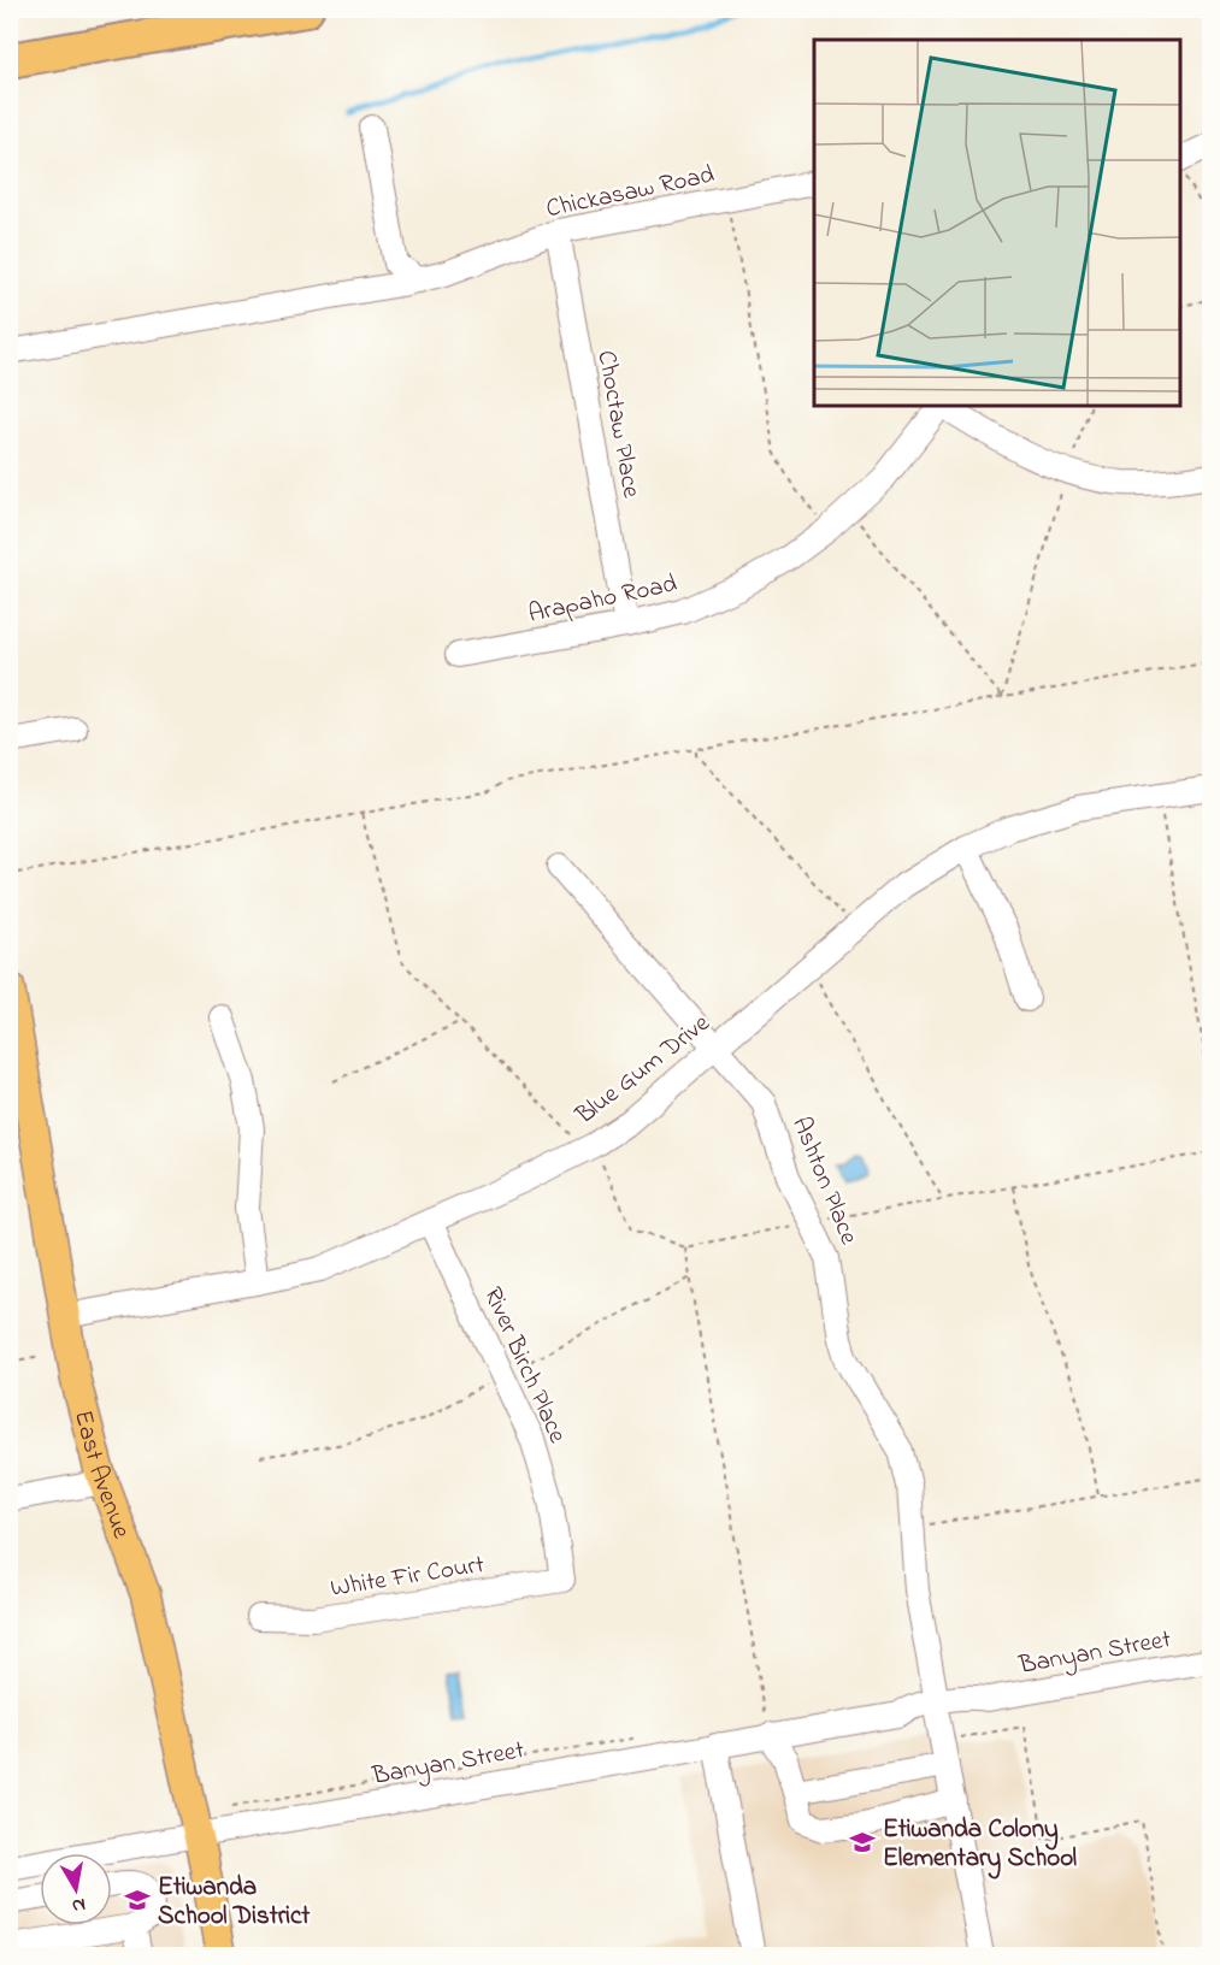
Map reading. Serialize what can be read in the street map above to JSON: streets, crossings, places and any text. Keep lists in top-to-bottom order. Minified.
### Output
{"streets":{"main road":["East Avenue"],"street":["Chickasaw Road","Choctaw Place","Arapaho Road","Blue Gum Drive","Ashton Place","River Birch Place","White Fir Court","Banyan Street"]},"crossings":[["Chickasaw Road","Choctaw Place"],["Choctaw Place","Arapaho Road"],["Blue Gum Drive","Ashton Place"],["Blue Gum Drive","River Birch Place"],["Blue Gum Drive","East Avenue"],["Ashton Place","Banyan Street"],["River Birch Place","White Fir Court"],["East Avenue","Banyan Street"]],"places":{"school or university":["Etiwanda Colony Elementary School","Etiwanda School District"]},"north":"bottom"}
